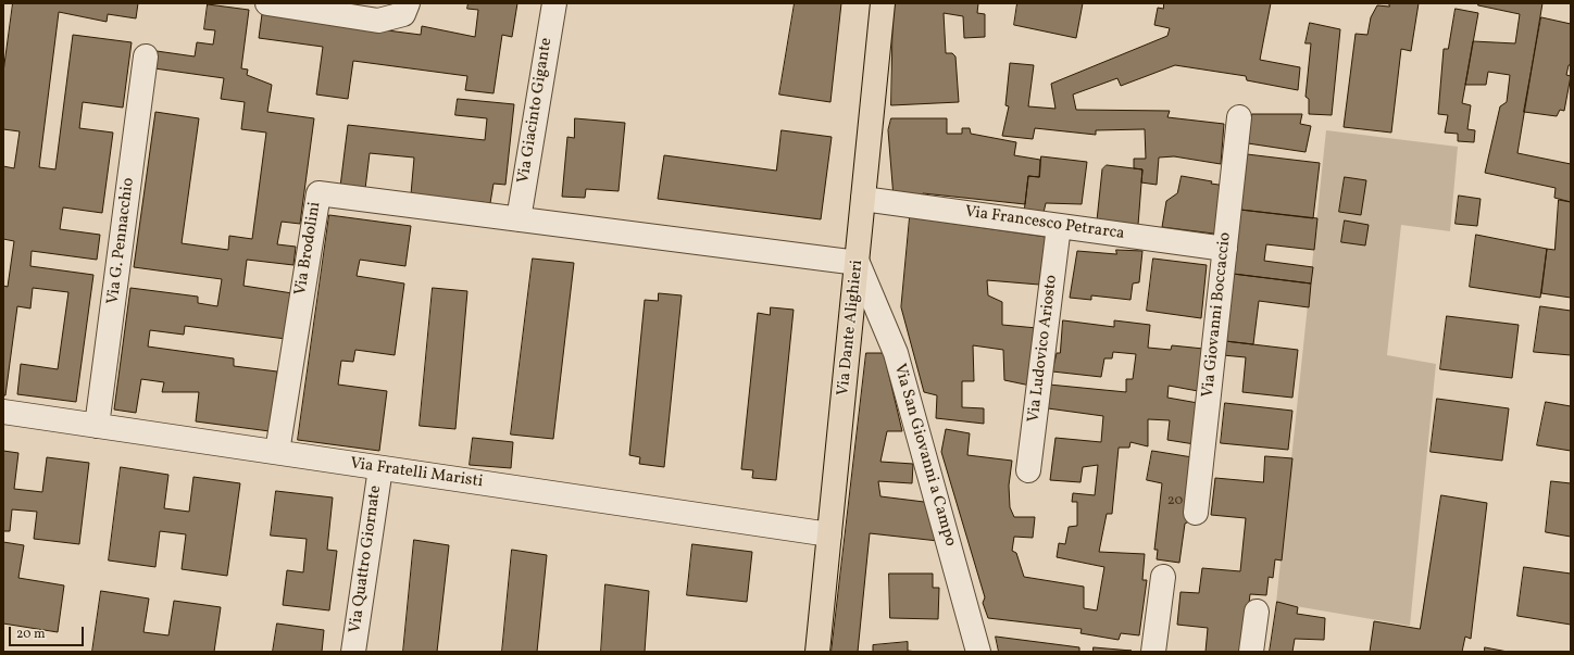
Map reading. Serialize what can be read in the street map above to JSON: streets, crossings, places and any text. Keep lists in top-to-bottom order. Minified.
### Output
{"streets":{"main road":["Via Dante Alighieri"],"street":["Via Giacinto Gigante","Via Francesco Petrarca","Via G. Pennacchio","Via Brodolini","Via Giovanni Boccaccio","Via Ludovico Ariosto","Via San Giovanni a Campo","Via Fratelli Maristi","Via Quattro Giornate"]},"crossings":[["Via Giacinto Gigante","Via Brodolini"],["Via Francesco Petrarca","Via Giovanni Boccaccio"],["Via Francesco Petrarca","Via Dante Alighieri"],["Via Francesco Petrarca","Via Ludovico Ariosto"],["Via G. Pennacchio","Via Fratelli Maristi"],["Via Brodolini","Via Fratelli Maristi"],["Via Dante Alighieri","Via San Giovanni a Campo"],["Via Dante Alighieri","Via Fratelli Maristi"],["Via Fratelli Maristi","Via Quattro Giornate"]],"house_numbers":["20"],"scale_bar":"20 m"}
